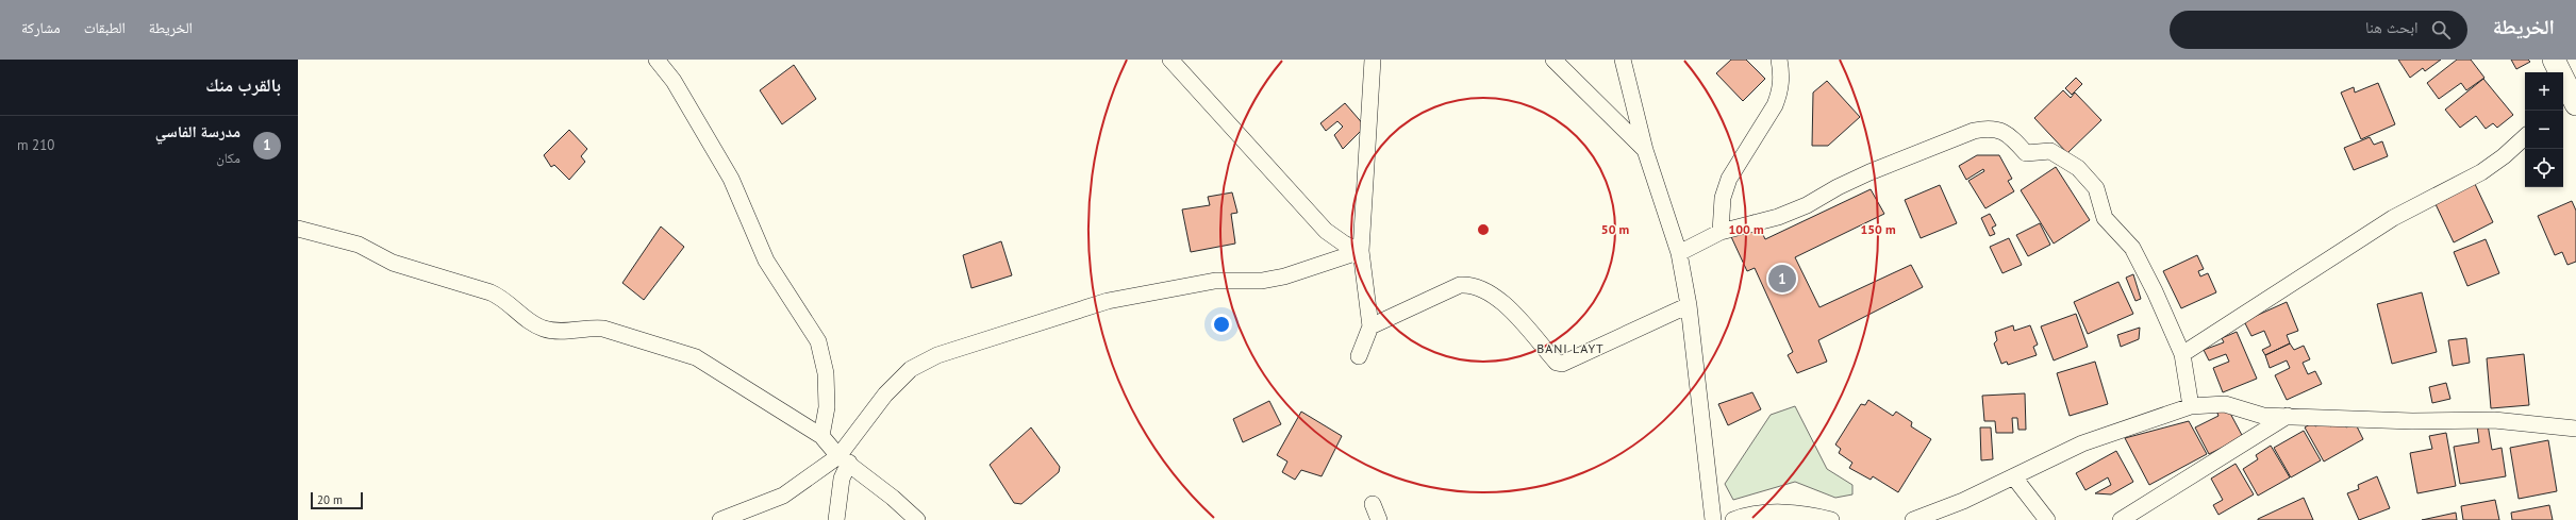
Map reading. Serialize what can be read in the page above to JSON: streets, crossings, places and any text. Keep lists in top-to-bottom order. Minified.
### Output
{"districts":["BANI LAYT"],"scale_bar":"20 m","page":{"header":"الخريطة","search":"ابحث هنا","nav":["الخريطة","الطبقات","مشاركة"],"heading":"بالقرب منك","map_buttons":["+","−"],"list":[{"mark":"1","name":"مدرسة الفاسي","note":"مكان","value":"210 m"}],"pins":"1","scale":"20 m"},"rings":["50 m","100 m","150 m"]}
